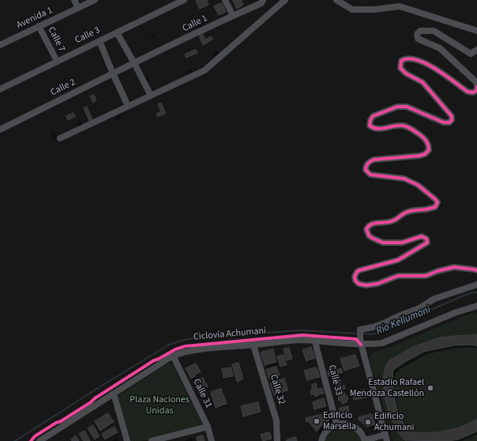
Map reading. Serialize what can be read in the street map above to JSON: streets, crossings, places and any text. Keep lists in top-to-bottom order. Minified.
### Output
{"streets":{"street":["Avenida 1","Calle 1","Calle 3","Calle 7","Calle 2","Calle 33","Calle 32","Calle 31"],"cycle path":["Ciclovía Achumani"]},"crossings":[["Avenida 1","Calle 7"],["Calle 1","Calle 2"],["Calle 3","Calle 7"]],"water":["Río Kellumani"],"parks":["Plaza Naciones Unidas"],"places":["Estadio Rafael Mendoza Castellón","Edificio Marsella","Edificio Achumani"]}
